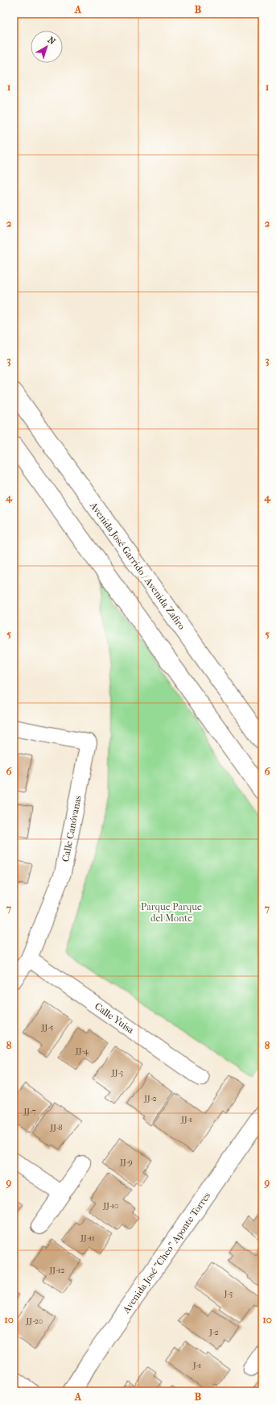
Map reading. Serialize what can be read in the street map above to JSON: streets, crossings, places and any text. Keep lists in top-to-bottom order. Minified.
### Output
{"streets":{"main road":["Avenida José Garrido / Avenida Zafiro","Avenida José \"Cheo\" Aponte Torres"],"street":["Calle Canóvanas","Calle Yuisa"]},"crossings":[["Calle Canóvanas","Calle Yuisa"]],"parks":["Parque Parque del Monte"],"house_numbers":["JJ-5","JJ-4","JJ-3","JJ-2","JJ-7","JJ-1","JJ-8","JJ-9","JJ-10","JJ-11","JJ-12","J-3","JJ-20","J-2","J-1"],"north":"top right","grid":{"columns":["A","B"],"rows":["1","2","3","4","5","6","7","8","9","10"]}}
